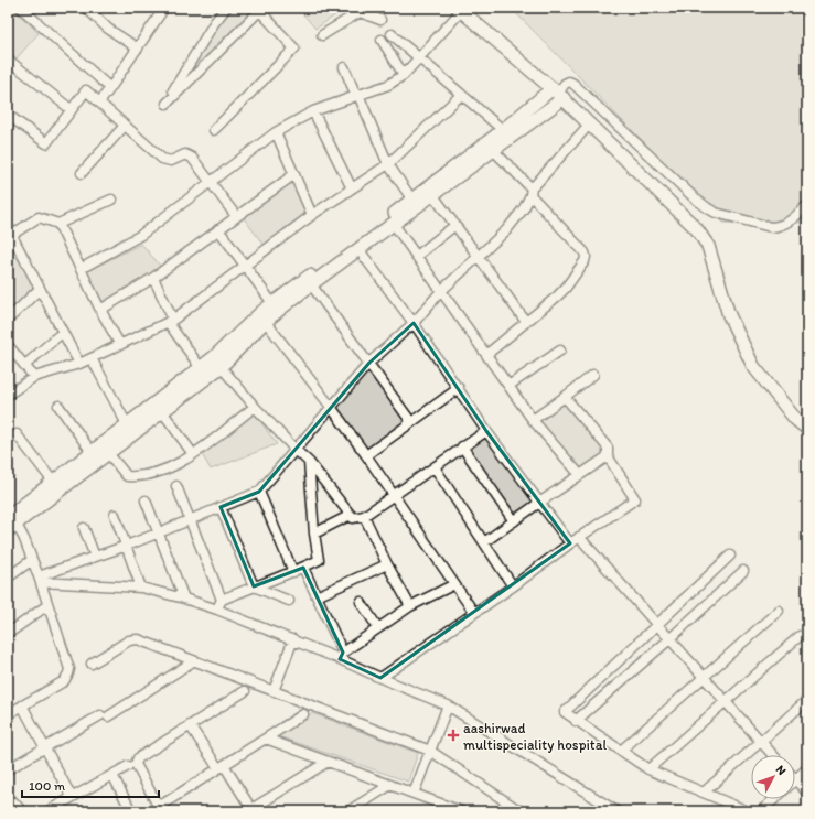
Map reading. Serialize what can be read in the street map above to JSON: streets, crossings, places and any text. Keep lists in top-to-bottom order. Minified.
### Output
{"places":{"health":["aashirwad multispeciality hospital"]},"scale_bar":"100 m","north":"top right"}
